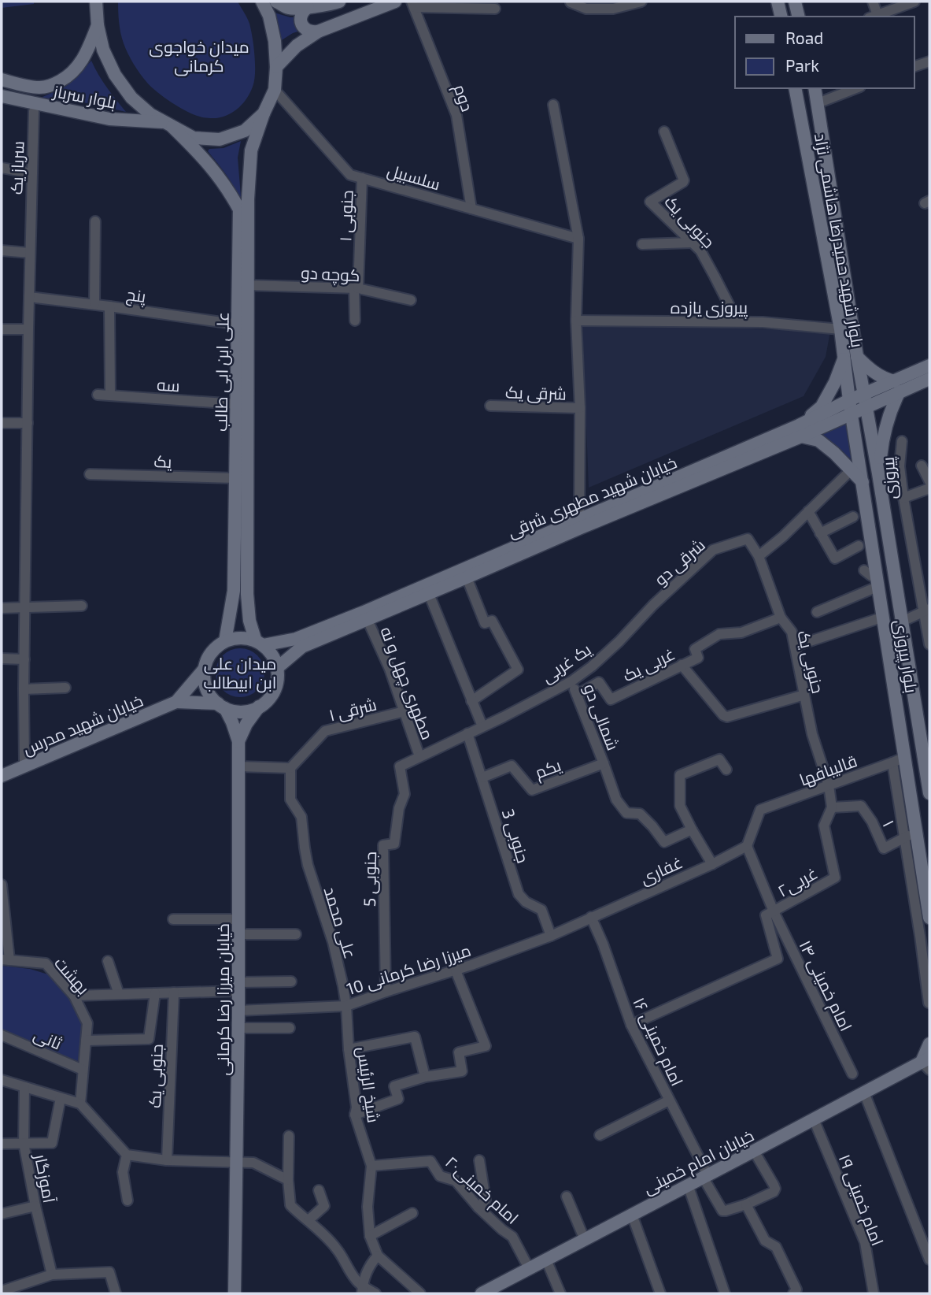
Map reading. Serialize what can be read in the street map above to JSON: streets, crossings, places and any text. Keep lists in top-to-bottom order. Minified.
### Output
{"streets":{"main road":["بلوار سرباز","بلوار شهید حمیدرضا هاشمی نژاد","علی ابن ابی طالب","خیابان شهید مطهری شرقی","بلوار پیروزی","خیابان شهید مدرس","خیابان میرزا رضا کرمانی","خیابان امام خمینی"],"street":["دوم","سرباز یک","سلسبیل","جنوبی ۱","جنوبی یک","کوچه دو","پنج","پیروزی یازده","سه","شرقی یک","یک","پیروزی","شرقی دو","یک غربی","غربی یک","مطهری چهل و نه","شرقی ۱","شمالی دو","یکم","قالیبافها","۱","جنوبی 3","غفاری","جنوبی 5","غربی۲","علی محمد","میرزا رضا کرمانی 10","بهشت","امام خمینی ۱۴","ثانی","امام خمینی ۱۶","شیخ الرئیس","آموزگار","امام خمینی۲۰","امام خمینی ۱۹"]},"crossings":[["بلوار سرباز","علی ابن ابی طالب"],["دوم","سلسبیل"],["سرباز یک","پنج"],["سرباز یک","خیابان شهید مدرس"],["سلسبیل","جنوبی ۱"],["جنوبی ۱","کوچه دو"],["جنوبی یک","پیروزی یازده"],["جنوبی یک","شرقی دو"],["جنوبی یک","غربی یک"],["جنوبی یک","قالیبافها"],["جنوبی یک","۱"],["جنوبی یک","غربی۲"],["بلوار شهید حمیدرضا هاشمی نژاد","پیروزی یازده"],["بلوار شهید حمیدرضا هاشمی نژاد","خیابان شهید مطهری شرقی"],["بلوار شهید حمیدرضا هاشمی نژاد","بلوار پیروزی"],["کوچه دو","علی ابن ابی طالب"],["پنج","علی ابن ابی طالب"],["علی ابن ابی طالب","سه"],["علی ابن ابی طالب","یک"],["علی ابن ابی طالب","خیابان شهید مطهری شرقی"],["علی ابن ابی طالب","خیابان شهید مدرس"],["علی ابن ابی طالب","خیابان میرزا رضا کرمانی"],["خیابان شهید مطهری شرقی","بلوار پیروزی"],["خیابان شهید مطهری شرقی","مطهری چهل و نه"],["خیابان شهید مطهری شرقی","خیابان شهید مدرس"],["خیابان شهید مطهری شرقی","خیابان میرزا رضا کرمانی"],["شرقی دو","یک غربی"],["بلوار پیروزی","قالیبافها"],["بلوار پیروزی","۱"],["یک غربی","مطهری چهل و نه"],["یک غربی","شمالی دو"],["یک غربی","جنوبی 3"],["یک غربی","جنوبی 5"],["غربی یک","شمالی دو"],["مطهری چهل و نه","شرقی ۱"],["مطهری چهل و نه","جنوبی 5"],["شرقی ۱","علی محمد"],["شمالی دو","یکم"],["خیابان شهید مدرس","خیابان میرزا رضا کرمانی"],["یکم","جنوبی 3"],["قالیبافها","غفاری"],["قالیبافها","امام خمینی ۱۴"],["۱","غربی۲"],["جنوبی 3","غفاری"],["جنوبی 3","میرزا رضا کرمانی 10"],["غفاری","میرزا رضا کرمانی 10"],["غفاری","امام خمینی ۱۴"],["غفاری","امام خمینی ۱۶"],["جنوبی 5","میرزا رضا کرمانی 10"],["غربی۲","امام خمینی ۱۴"],["علی محمد","میرزا رضا کرمانی 10"],["علی محمد","شیخ الرئیس"],["میرزا رضا کرمانی 10","خیابان میرزا رضا کرمانی"],["میرزا رضا کرمانی 10","شیخ الرئیس"],["بهشت","ثانی"],["امام خمینی ۱۶","خیابان امام خمینی"],["شیخ الرئیس","امام خمینی۲۰"],["خیابان امام خمینی","امام خمینی۲۰"],["خیابان امام خمینی","امام خمینی ۱۹"]],"parks":["میدان خواجوی کرمانی","میدان علی ابن ابیطالب"],"legend":["Road","Park"]}
